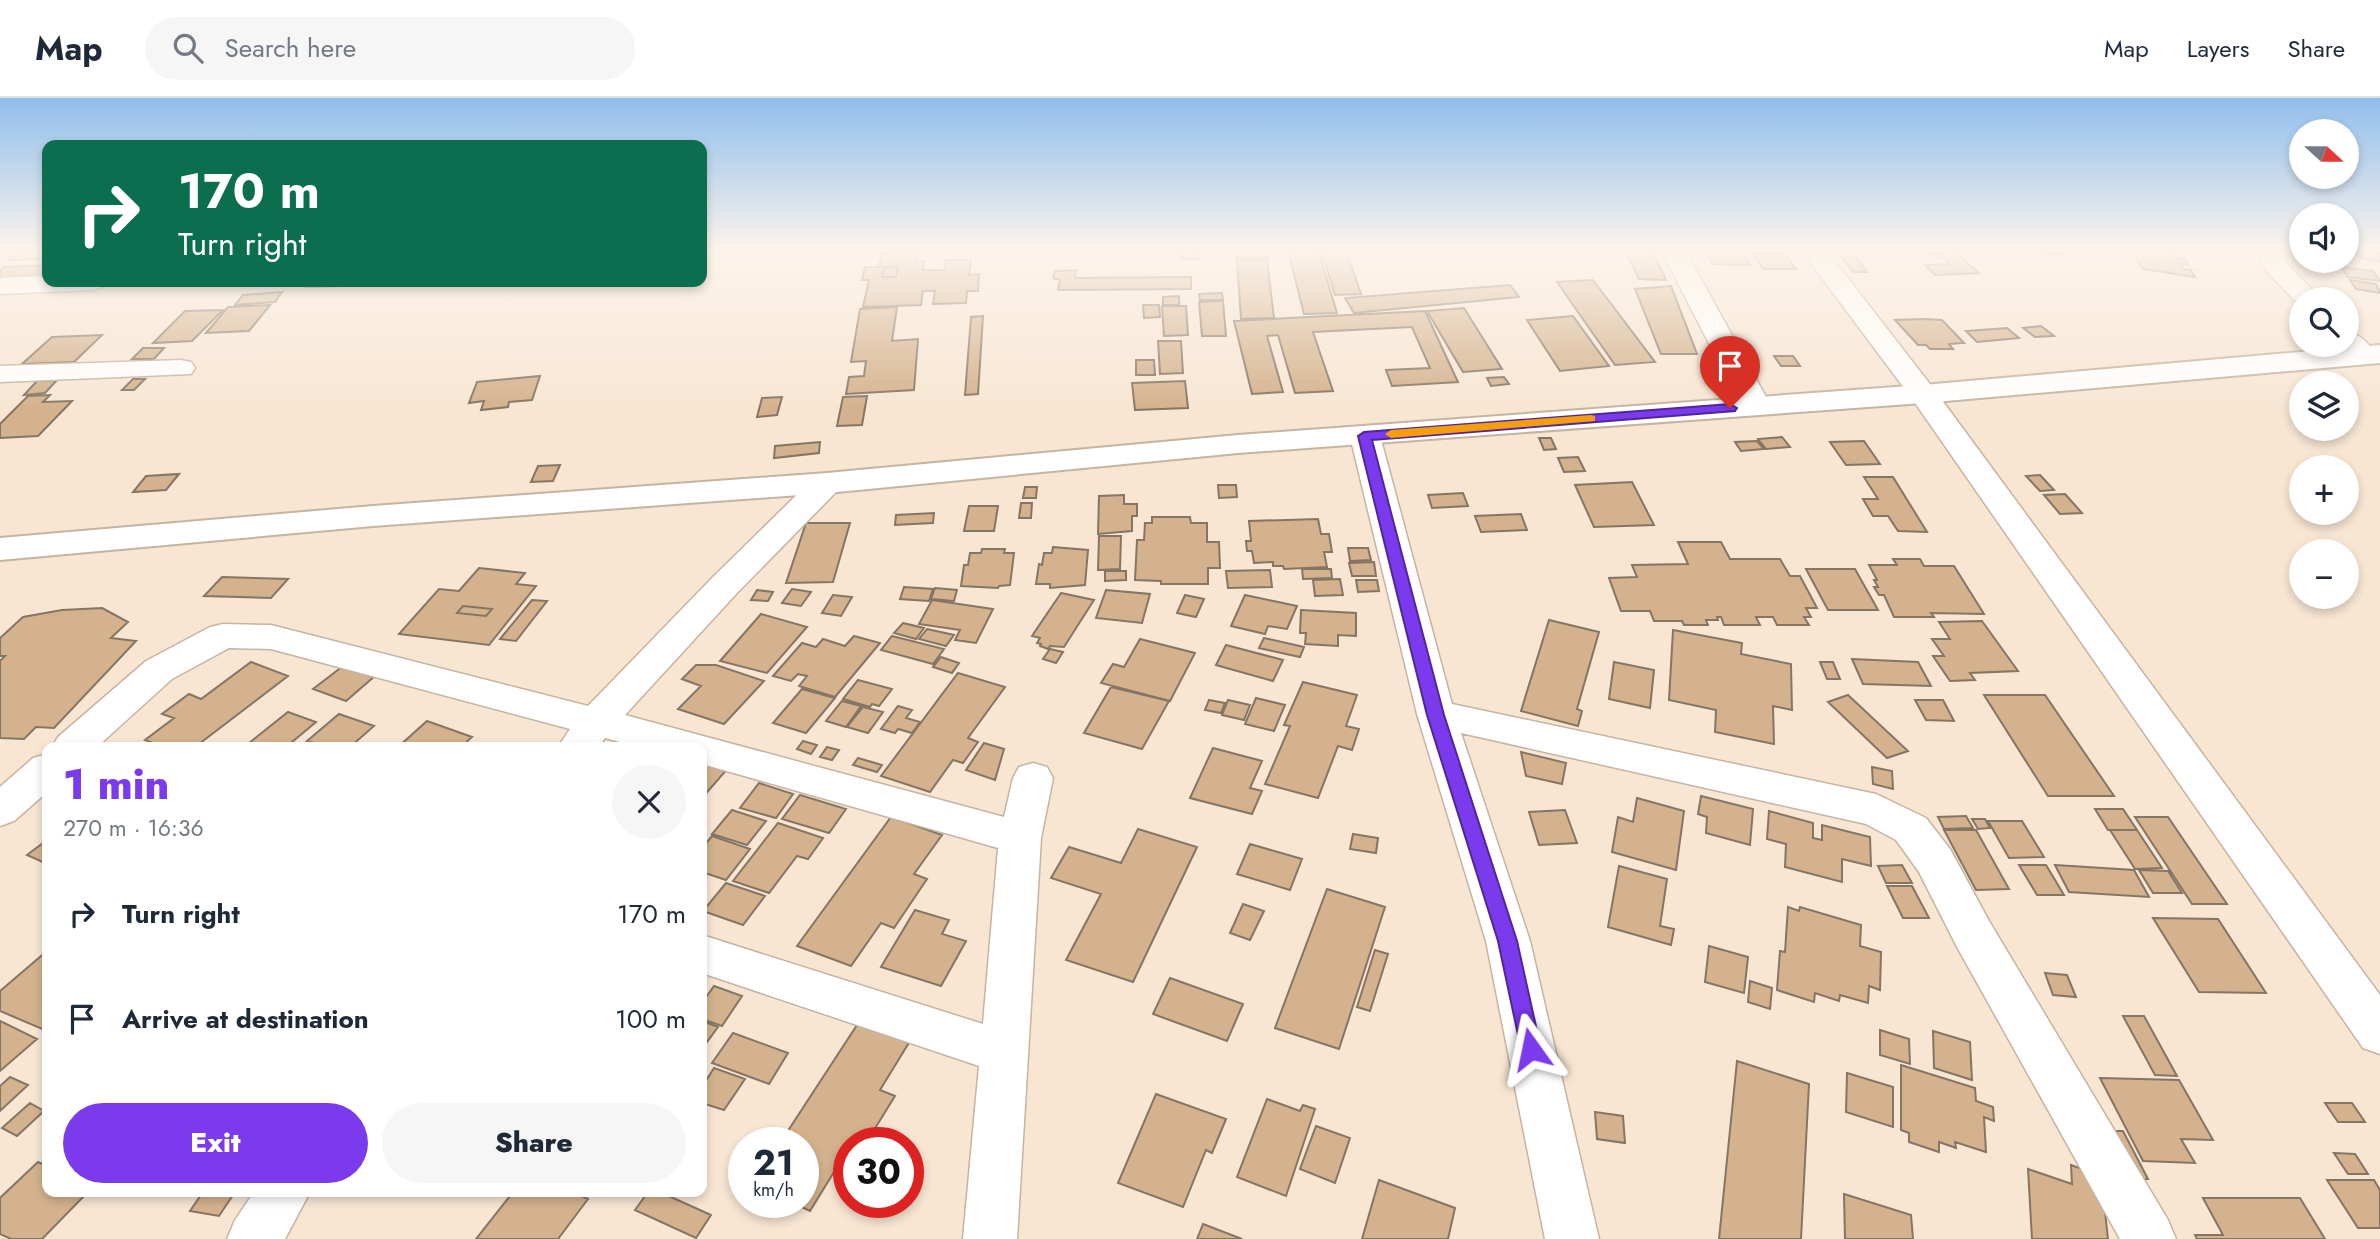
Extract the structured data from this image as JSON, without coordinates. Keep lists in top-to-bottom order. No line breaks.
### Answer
{"north":"right","page":{"header":"Map","search":"Search here","nav":["Map","Layers","Share"],"map_buttons":["+","−"],"turn":["170 m","Turn right"],"heading":["1 min","270 m · 16:36"],"list":[{"name":"Turn right","value":"170 m"},{"name":"Arrive at destination","value":"100 m"}],"buttons":["Exit","Share"],"speed":"21 km/h","limit":"30"}}
